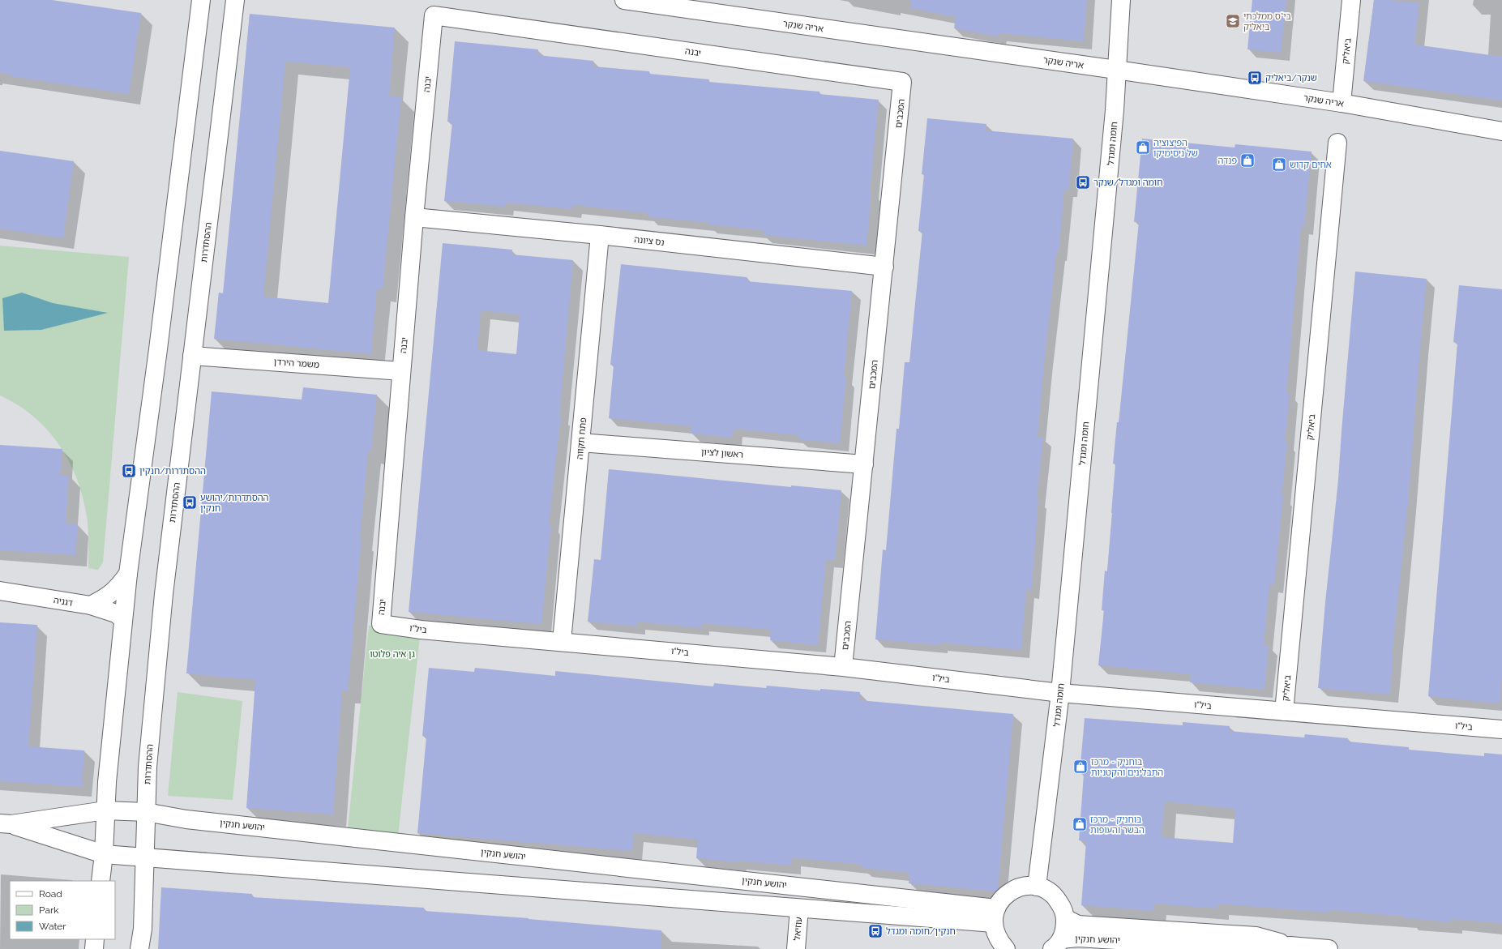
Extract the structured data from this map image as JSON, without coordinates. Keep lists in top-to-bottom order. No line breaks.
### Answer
{"streets":{"street":["אריה שנקר","ביאליק","יבנה","המכבים","חומה ומגדל","נס ציונה","ההסתדרות","משמר הירדן","פתח תקווה","ראשון לציון","דגניה","ביל\"ו","יהושע חנקין","עוזיאל"]},"crossings":[["אריה שנקר","ביאליק"],["אריה שנקר","חומה ומגדל"],["ביאליק","ביל\"ו"],["יבנה","המכבים"],["יבנה","נס ציונה"],["יבנה","משמר הירדן"],["יבנה","ביל\"ו"],["המכבים","נס ציונה"],["המכבים","ראשון לציון"],["המכבים","ביל\"ו"],["חומה ומגדל","ביל\"ו"],["נס ציונה","פתח תקווה"],["ההסתדרות","משמר הירדן"],["ההסתדרות","יהושע חנקין"],["פתח תקווה","ראשון לציון"],["פתח תקווה","ביל\"ו"],["יהושע חנקין","עוזיאל"]],"parks":["גן איה פלוטו"],"places":{"school or university":["בי\"ס ממלכתי ביאליק"],"bus stop":["שנקר/ביאליק","חומה ומגדל/שנקר","ההסתדרות/חנקין","ההסתדרות/יהושע חנקין","חנקין/חומה ומגדל"],"shop":["הפיצוציה של ניסימיקו","פנדה","אחים קדוש","בוחניק - מרכז התבלינים והקטניות","בוחניק - מרכז הבשר והעופות"]},"legend":["Road","Park","Water"]}
